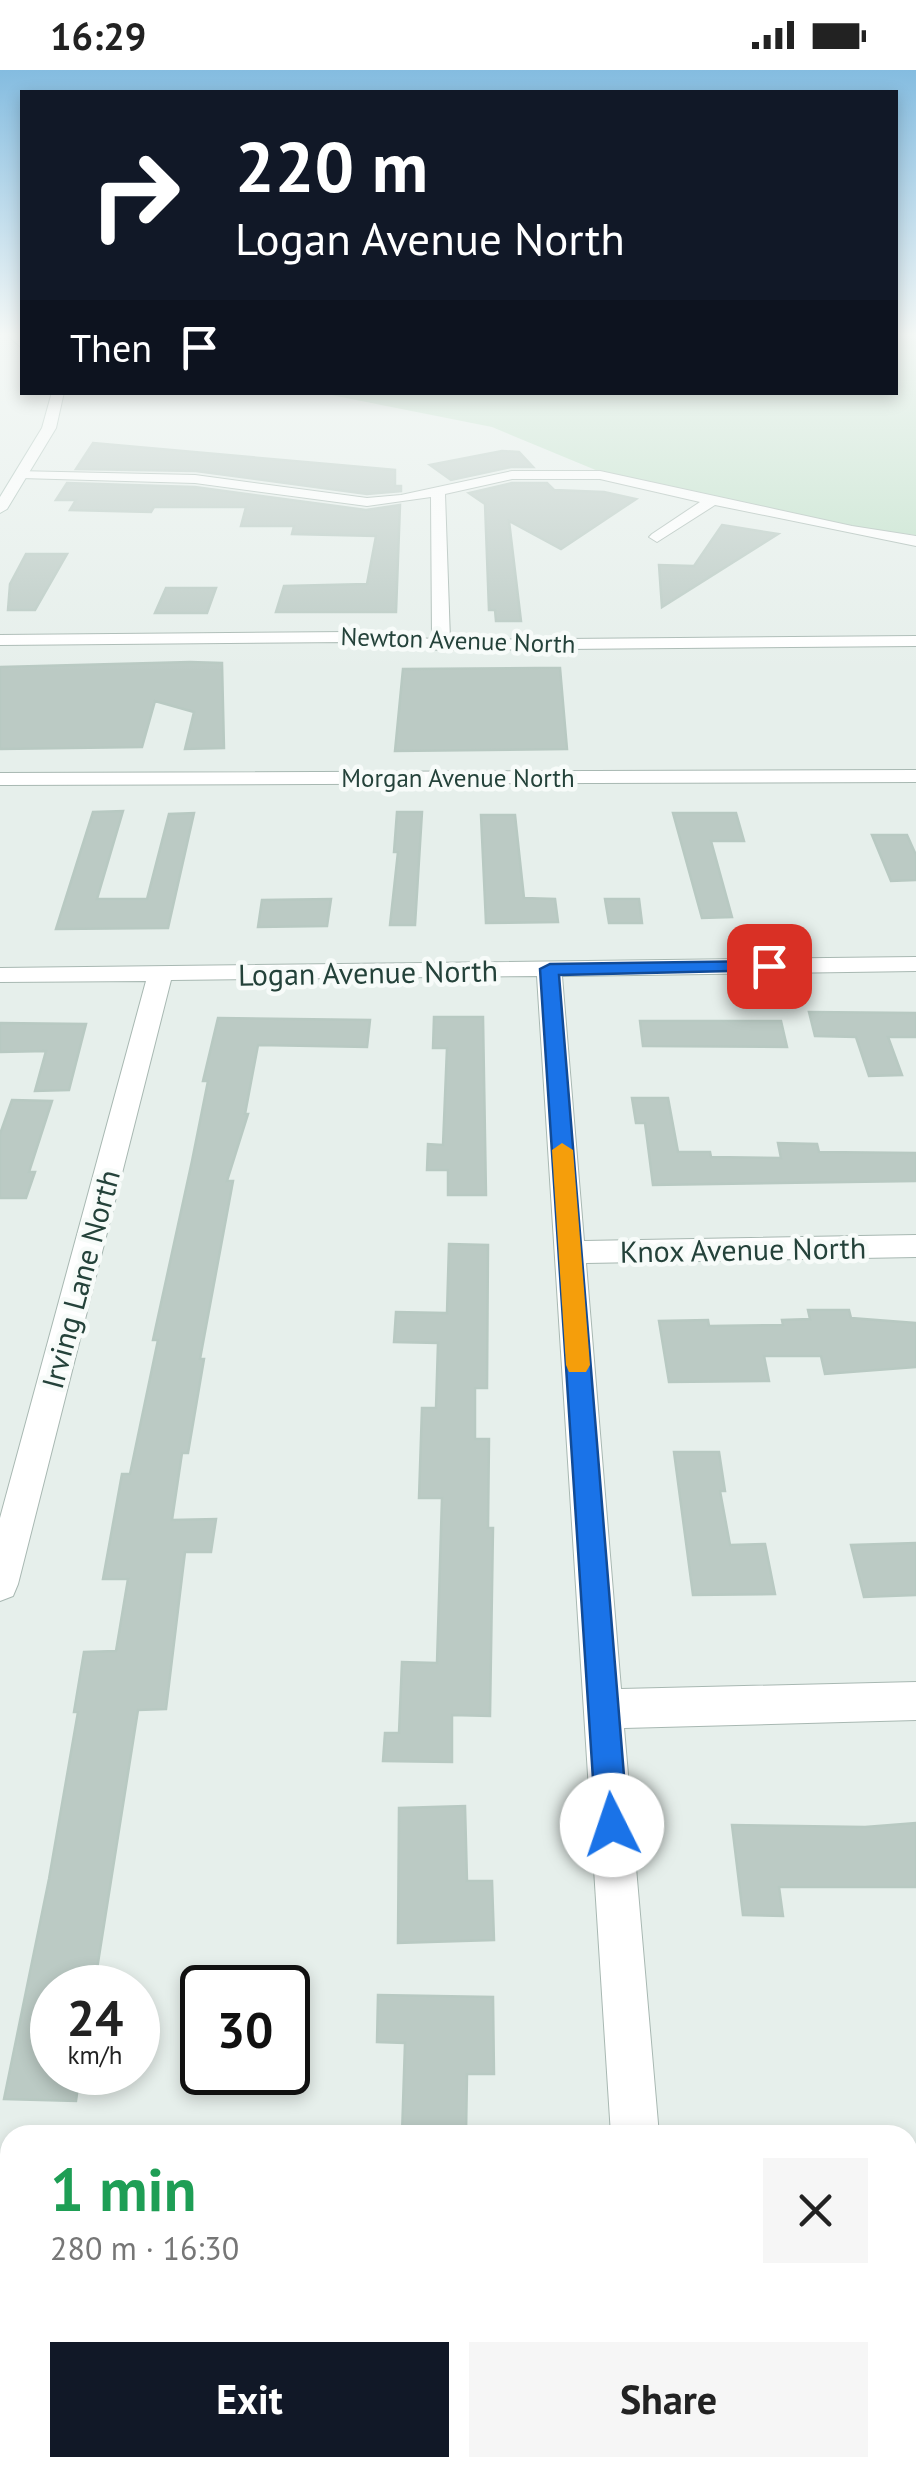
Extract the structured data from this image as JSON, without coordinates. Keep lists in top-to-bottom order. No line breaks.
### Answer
{"streets":{"street":["Newton Avenue North","Morgan Avenue North","Logan Avenue North","Knox Avenue North","Irving Lane North"]},"crossings":[["Logan Avenue North","Irving Lane North"]],"page":{"status":"16:29","turn":["220 m","Logan Avenue North"],"then":"Then","speed":"24 km/h","limit":"30","heading":["1 min","280 m · 16:30"],"buttons":["Exit","Share"]}}
